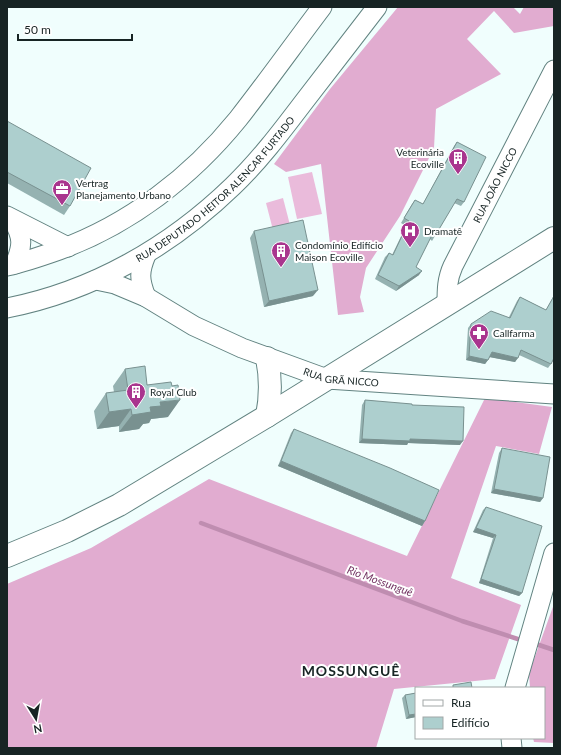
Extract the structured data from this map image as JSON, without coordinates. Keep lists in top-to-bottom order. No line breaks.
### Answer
{"streets":{"street":["RUA JOÃO NICCO","RUA DEPUTADO HEITOR ALENCAR FURTADO","RUA GRÃ NICCO"]},"crossings":[["RUA DEPUTADO HEITOR ALENCAR FURTADO","RUA GRÃ NICCO"]],"districts":["MOSSUNGUÊ"],"water":["Rio Mossunguê"],"places":{"building":["Veterinária Ecoville","Condomínio Edifício Maison Ecoville","Royal Club"],"office":["Vertrag Planejamento Urbano"],"hospital":["Dramatê"],"pharmacy":["Callfarma"]},"legend":["Rua","Edifício"],"scale_bar":"50 m","north":"bottom"}
